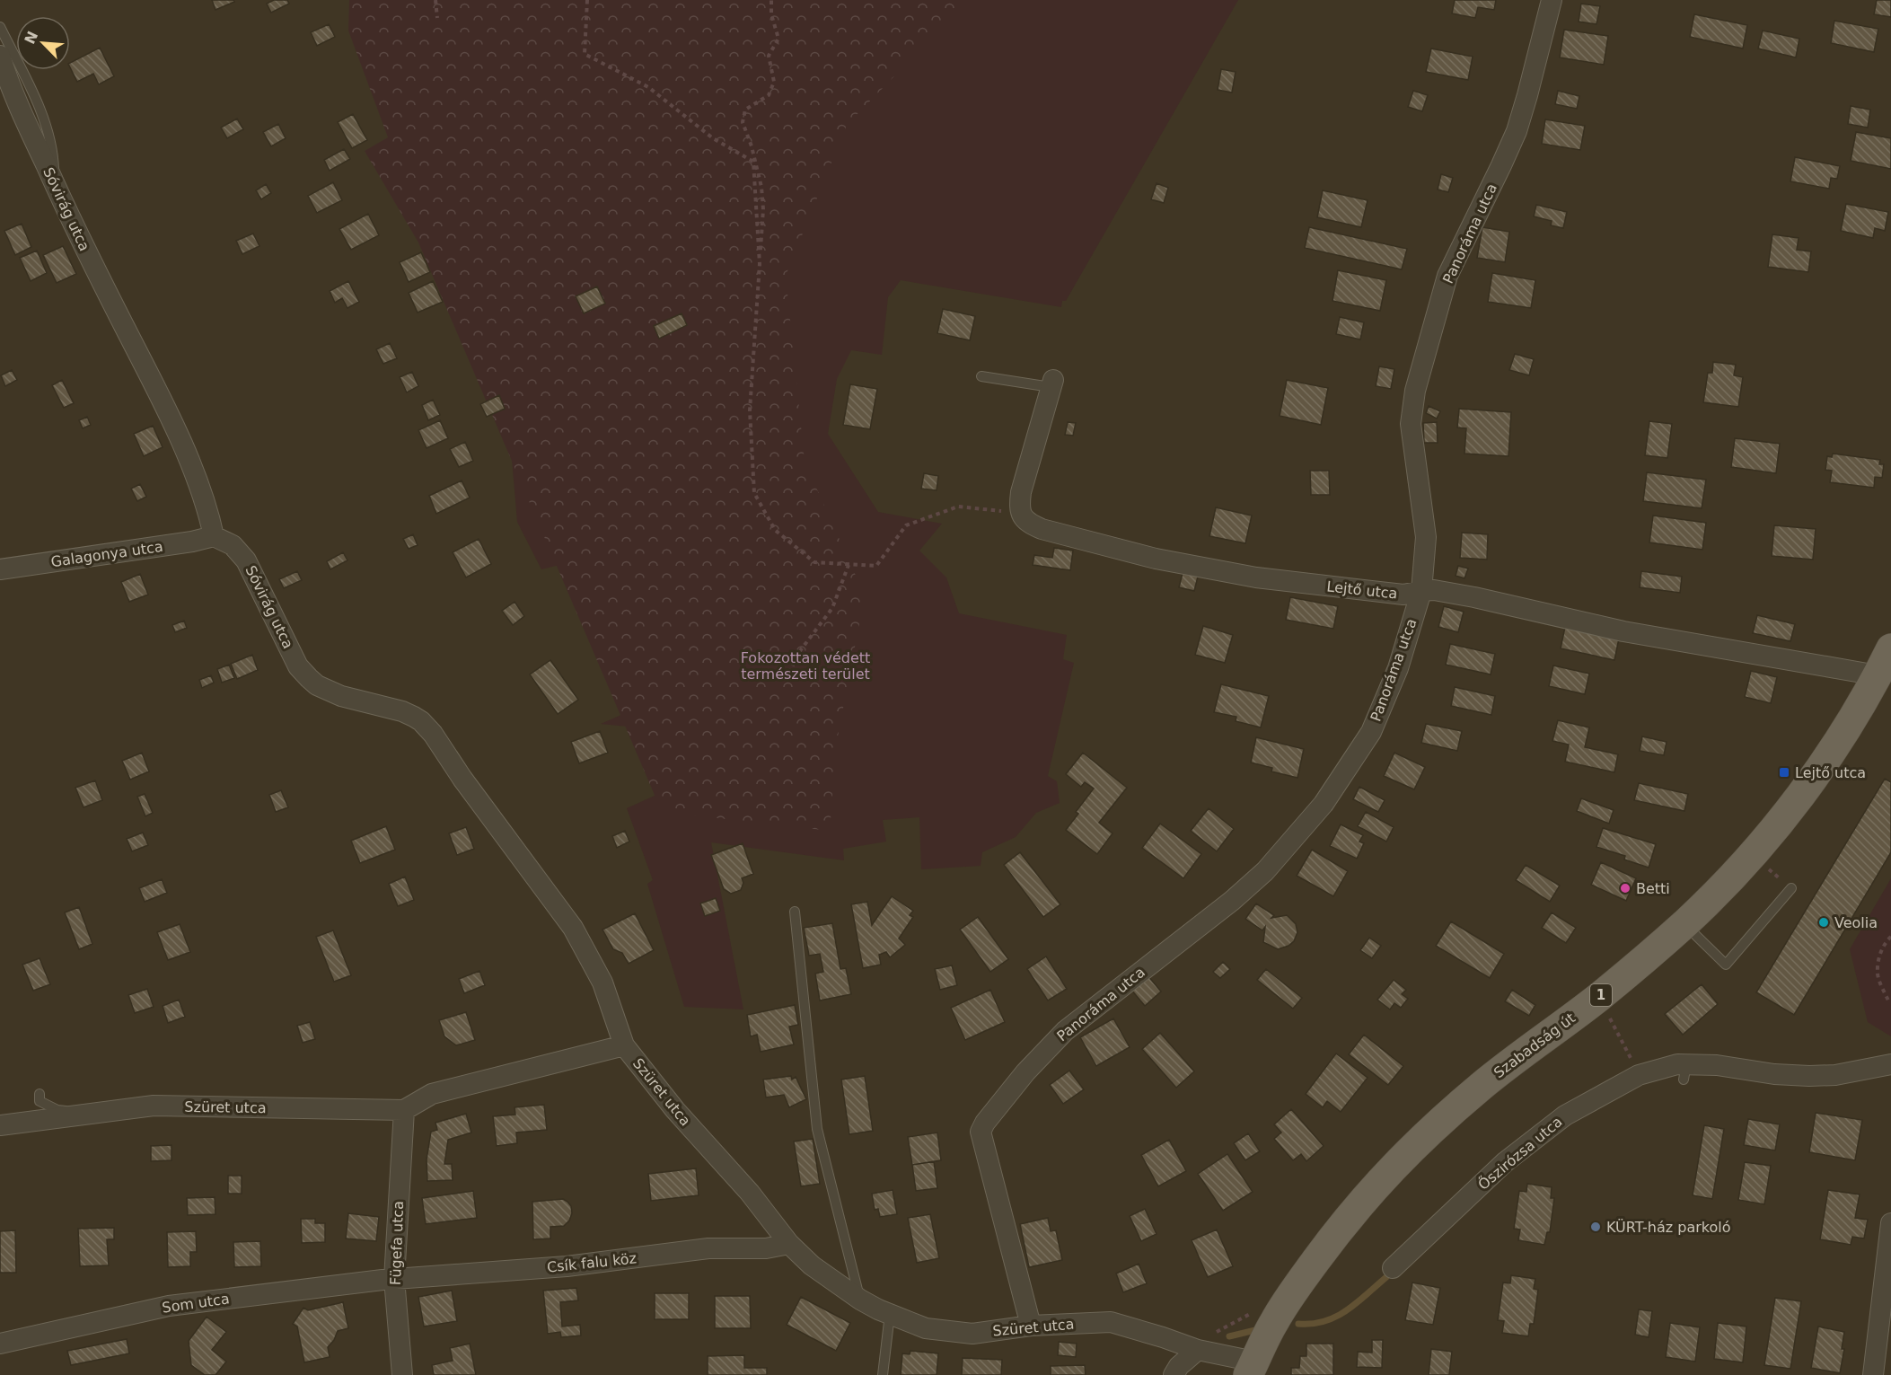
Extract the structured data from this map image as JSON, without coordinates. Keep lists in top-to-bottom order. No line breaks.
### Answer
{"streets":{"main road":["1","Szabadság út"],"street":["Sóvirág utca","Panoráma utca","Galagonya utca","Lejtő utca","Szüret utca","Őszirózsa utca","Fügefa utca","Csík falu köz","Som utca"]},"crossings":[["Sóvirág utca","Galagonya utca"],["Sóvirág utca","Szüret utca"],["Panoráma utca","Lejtő utca"],["Panoráma utca","Szüret utca"],["Lejtő utca","Szabadság út"],["Szabadság út","Szüret utca"],["Szüret utca","Fügefa utca"],["Szüret utca","Csík falu köz"],["Fügefa utca","Csík falu köz"],["Fügefa utca","Som utca"],["Csík falu köz","Som utca"]],"parks":["Fokozottan védett természeti terület"],"places":{"transit":["Lejtő utca"],"other":["Betti","Veolia","KÜRT-ház parkoló"]},"north":"top left"}
